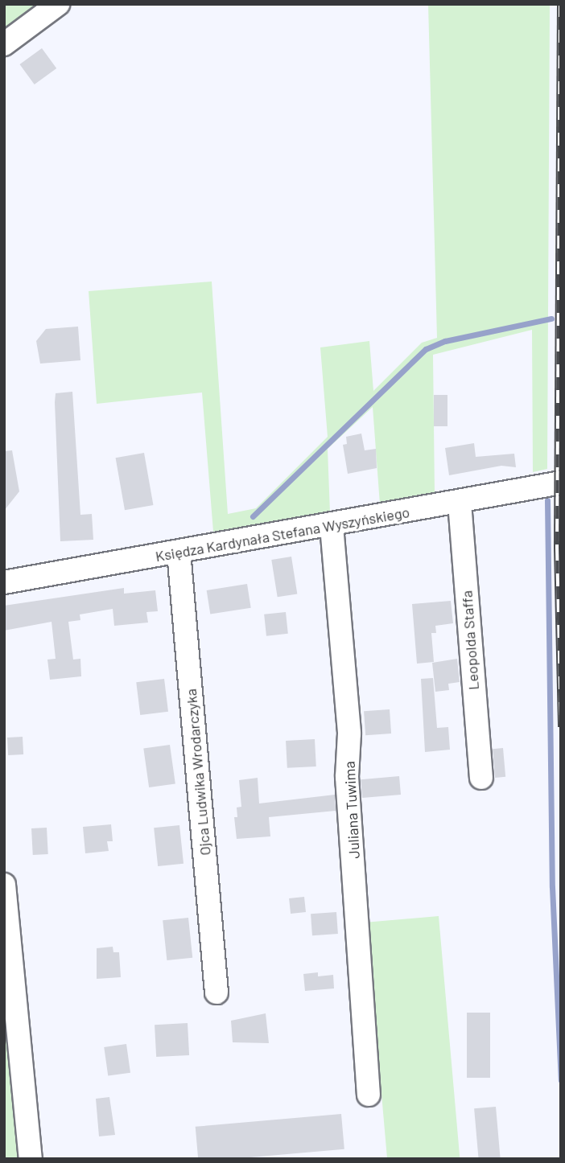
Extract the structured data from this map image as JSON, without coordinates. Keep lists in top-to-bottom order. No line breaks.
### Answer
{"streets":{"street":["Księdza Kardynała Stefana Wyszyńskiego","Leopolda Staffa","Ojca Ludwika Wrodarczyka","Juliana Tuwima"]},"crossings":[["Księdza Kardynała Stefana Wyszyńskiego","Leopolda Staffa"],["Księdza Kardynała Stefana Wyszyńskiego","Ojca Ludwika Wrodarczyka"],["Księdza Kardynała Stefana Wyszyńskiego","Juliana Tuwima"]]}
